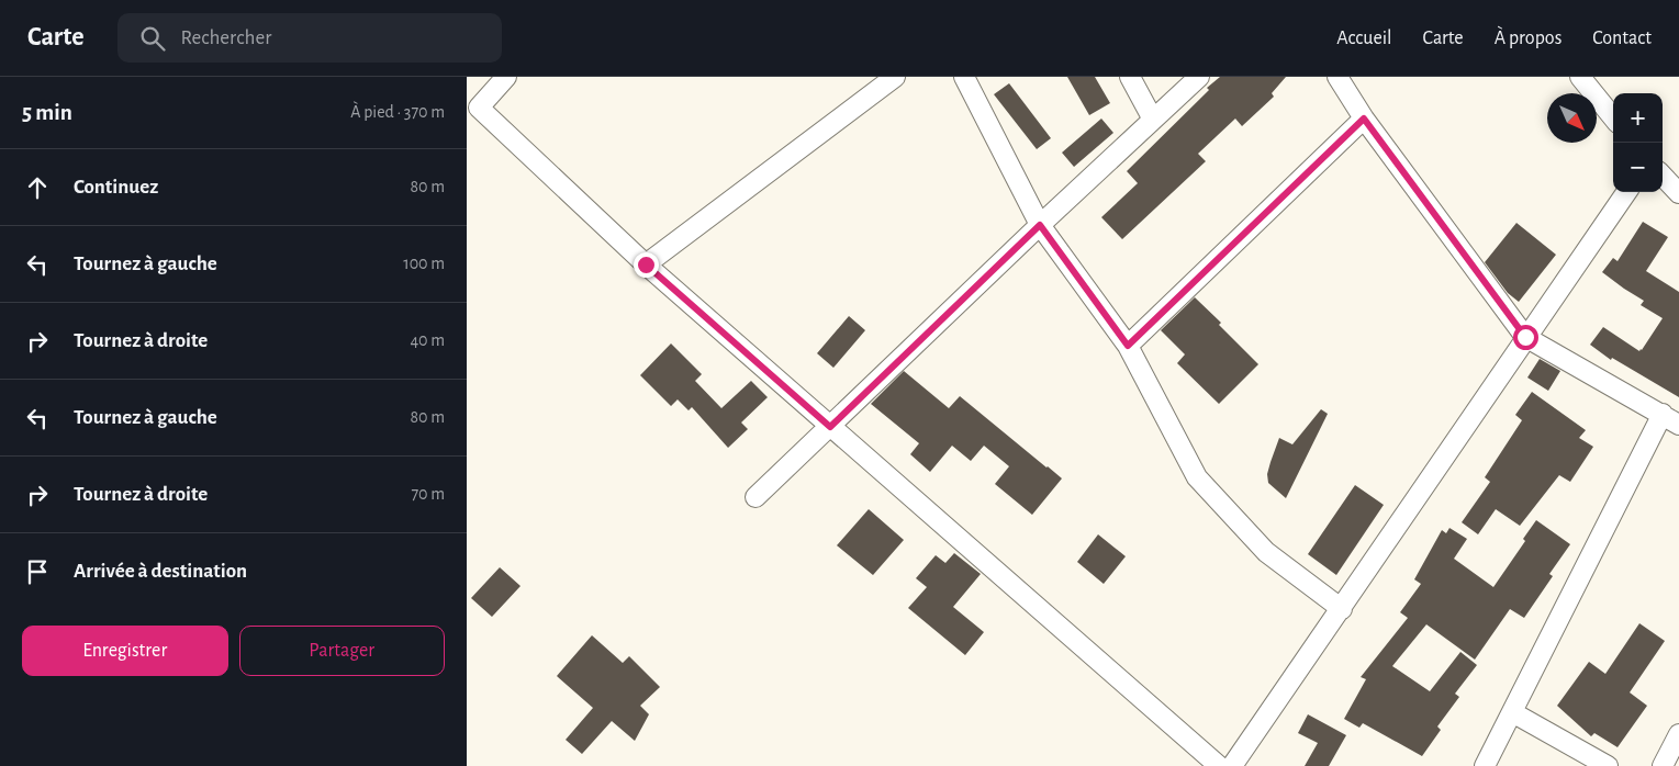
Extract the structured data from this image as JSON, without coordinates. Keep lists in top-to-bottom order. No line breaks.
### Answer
{"north":"bottom right","page":{"header":"Carte","search":"Rechercher","nav":["Accueil","Carte","À propos","Contact"],"heading":["5 min","À pied · 370 m"],"map_buttons":["+","−"],"list":[["Continuez","80 m"],["Tournez à gauche","100 m"],["Tournez à droite","40 m"],["Tournez à gauche","80 m"],["Tournez à droite","70 m"],"Arrivée à destination"],"buttons":["Enregistrer","Partager"]}}
